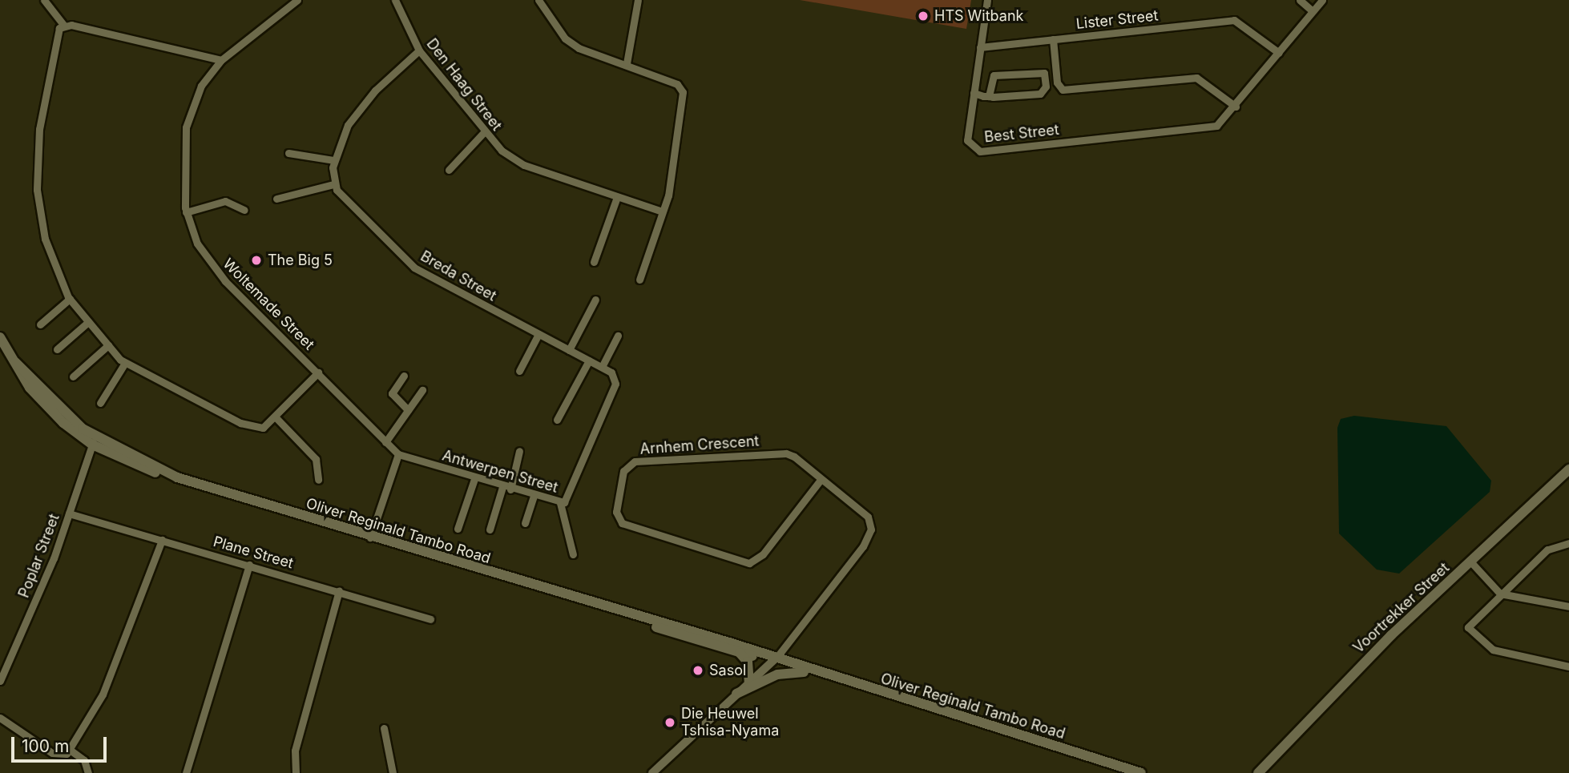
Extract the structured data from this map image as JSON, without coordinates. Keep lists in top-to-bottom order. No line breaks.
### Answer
{"streets":{"main road":["Oliver Reginald Tambo Road","Voortrekker Street"],"street":["Lister Street","Den Haag Street","Best Street","Breda Street","Woltemade Street","Arnhem Crescent","Antwerpen Street","Plane Street","Poplar Street"]},"crossings":[["Lister Street","Best Street"],["Breda Street","Antwerpen Street"],["Woltemade Street","Antwerpen Street"],["Arnhem Crescent","Oliver Reginald Tambo Road"],["Oliver Reginald Tambo Road","Poplar Street"],["Plane Street","Poplar Street"]],"places":["HTS Witbank","The Big 5","Sasol","Die Heuwel Tshisa-Nyama"],"scale_bar":"100 m"}
